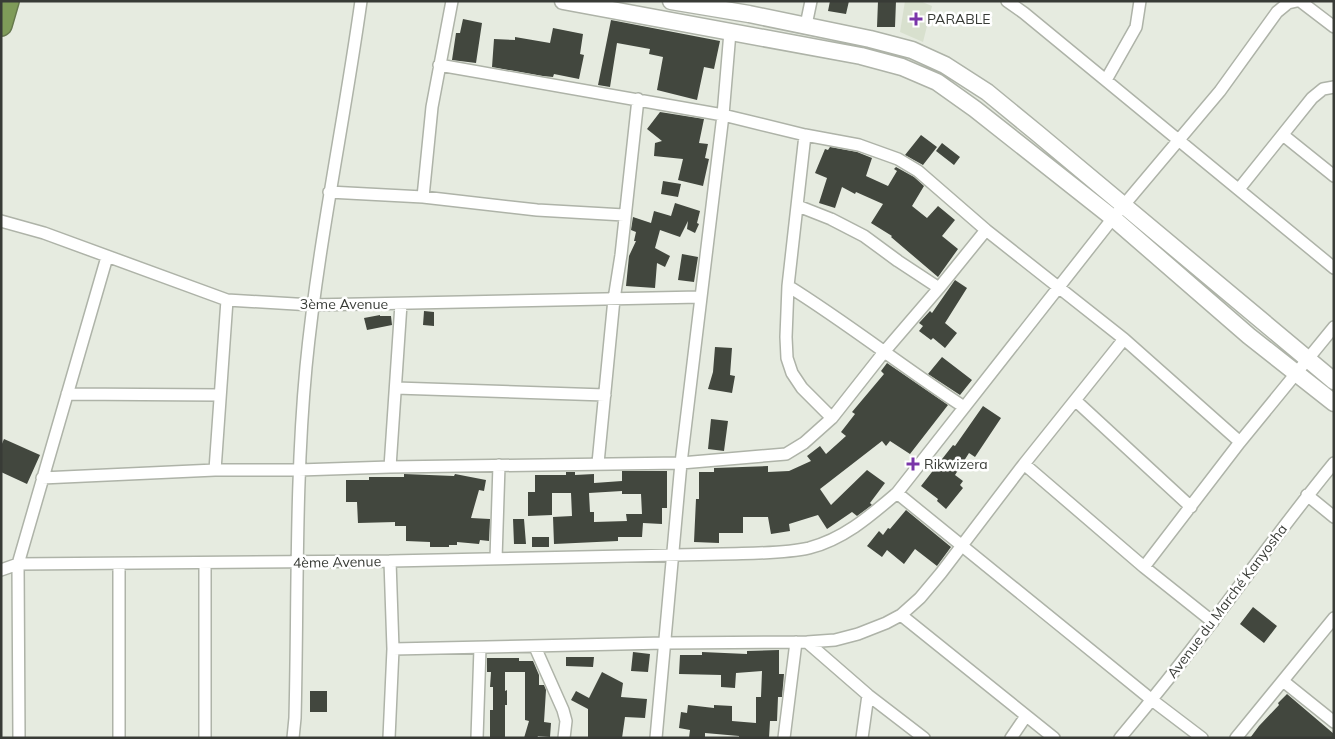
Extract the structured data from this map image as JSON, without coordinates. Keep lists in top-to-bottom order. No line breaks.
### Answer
{"streets":{"street":["3ème Avenue","4ème Avenue","Avenue du Marché Kanyosha"]},"places":{"health":["PARABLE","Rikwizera"]}}
